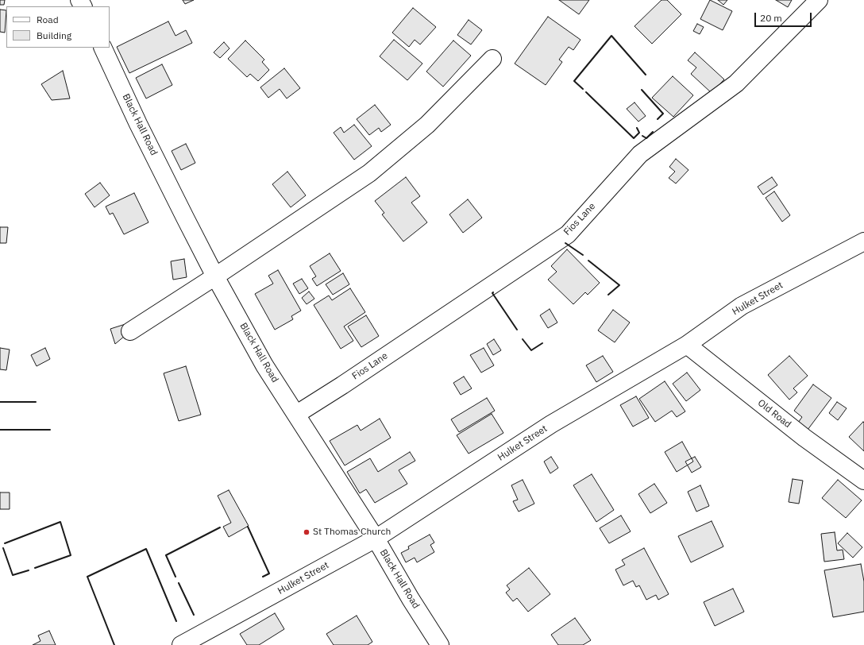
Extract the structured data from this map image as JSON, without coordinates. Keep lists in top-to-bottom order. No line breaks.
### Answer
{"streets":{"street":["Black Hall Road","Fios Lane","Hulket Street","Old Road"]},"crossings":[["Black Hall Road","Fios Lane"],["Black Hall Road","Hulket Street"],["Hulket Street","Old Road"]],"places":["St Thomas Church"],"legend":["Road","Building"],"scale_bar":"20 m"}
